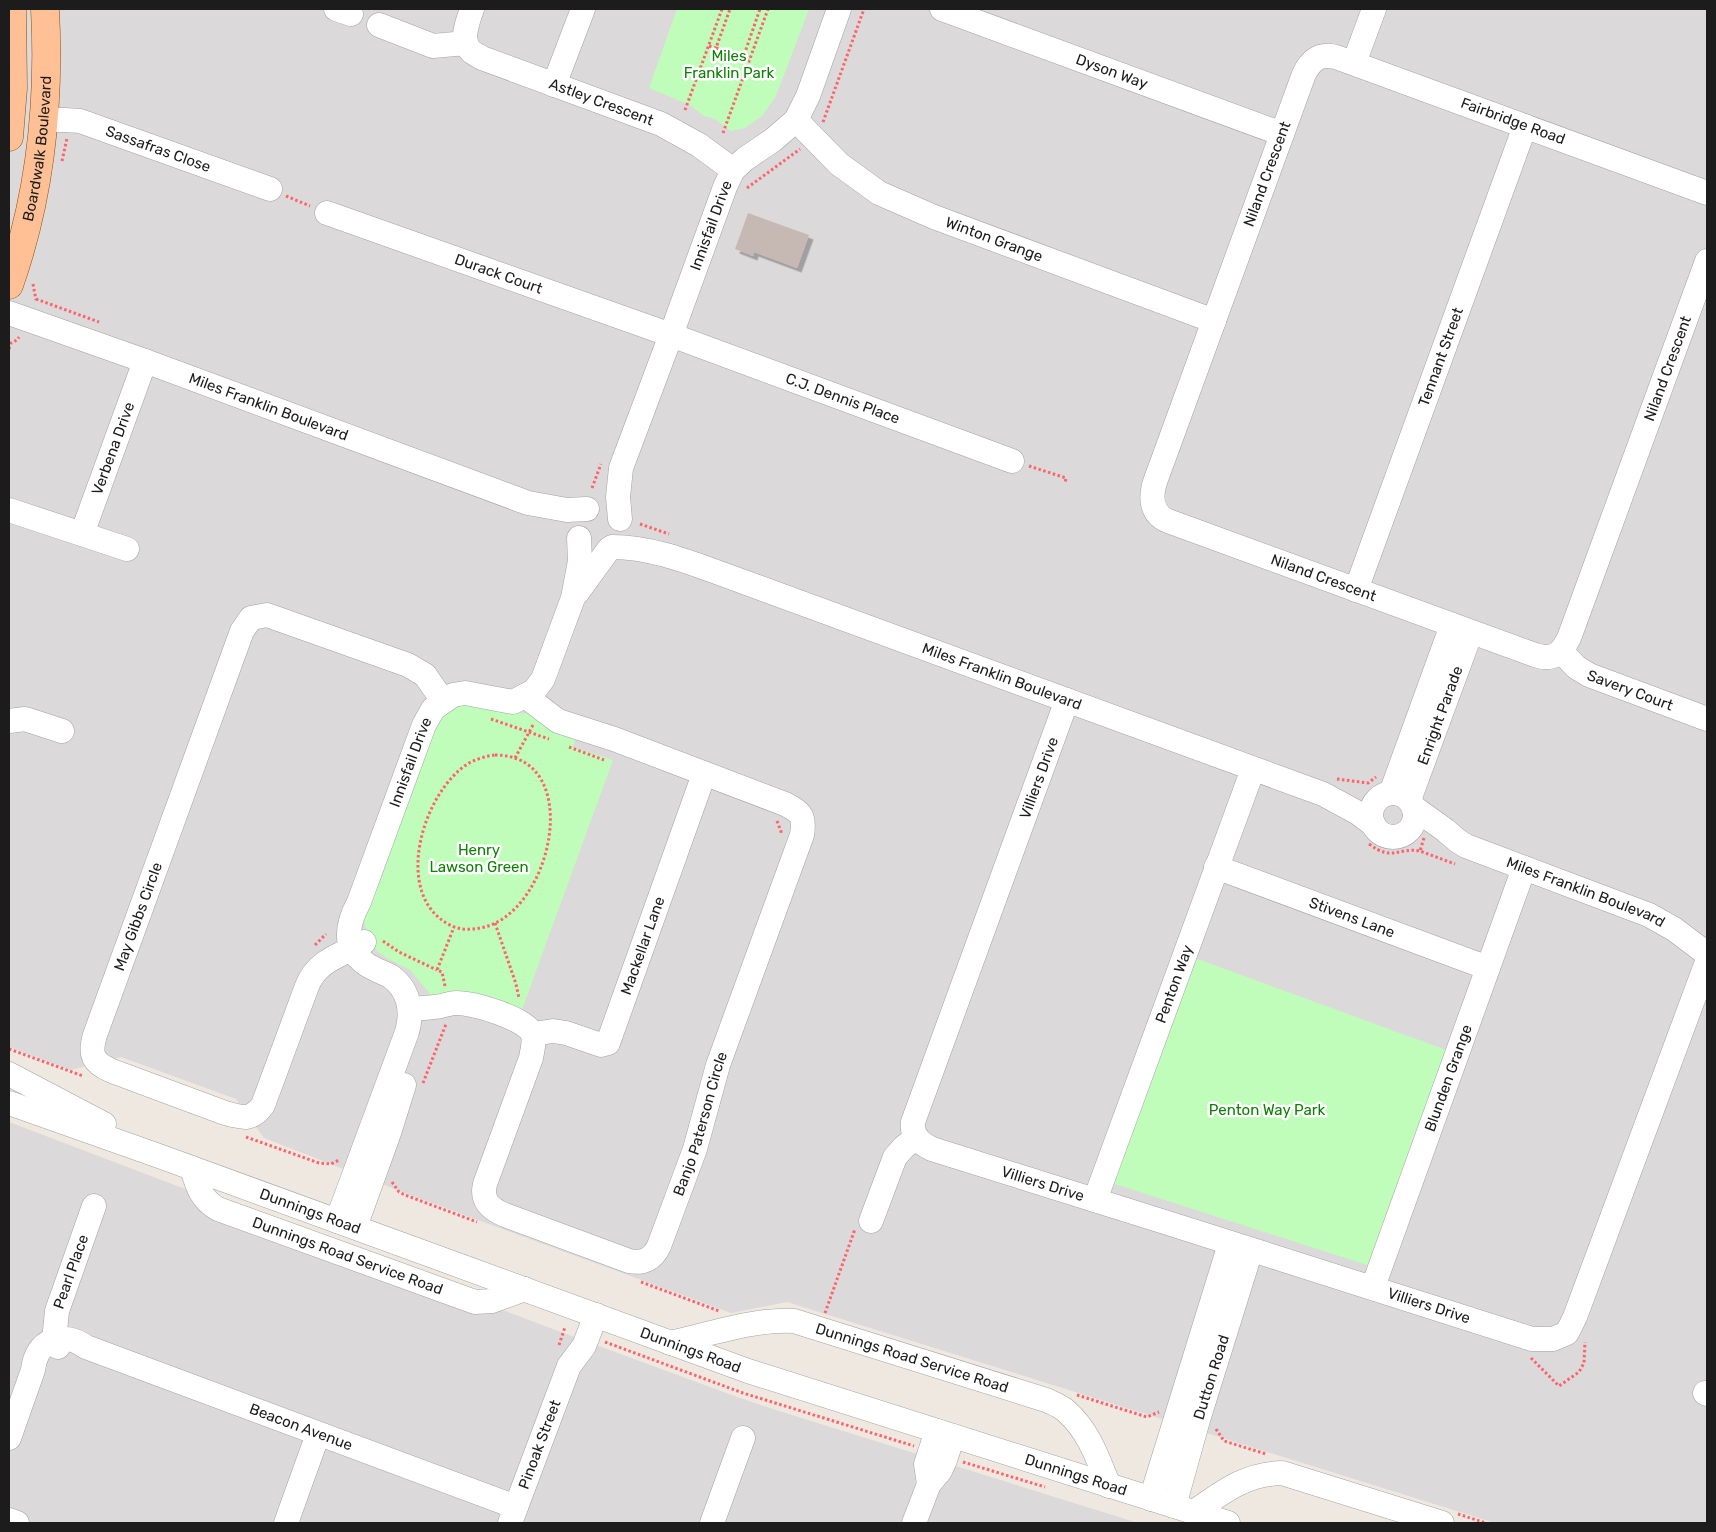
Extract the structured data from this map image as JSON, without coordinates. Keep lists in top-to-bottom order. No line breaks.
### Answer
{"streets":{"main road":["Boardwalk Boulevard"],"street":["Dyson Way","Astley Crescent","Fairbridge Road","Sassafras Close","Niland Crescent","Innisfail Drive","Winton Grange","Durack Court","Tennant Street","C.J. Dennis Place","Miles Franklin Boulevard","Verbena Drive","Savery Court","Enright Parade","Villiers Drive","May Gibbs Circle","Stivens Lane","Mackellar Lane","Penton Way","Blunden Grange","Banjo Paterson Circle","Dunnings Road","Dunnings Road Service Road","Pearl Place","Dutton Road","Beacon Avenue","Pinoak Street"]},"crossings":[["Dyson Way","Niland Crescent"],["Astley Crescent","Innisfail Drive"],["Fairbridge Road","Niland Crescent"],["Fairbridge Road","Tennant Street"],["Boardwalk Boulevard","Sassafras Close"],["Niland Crescent","Winton Grange"],["Niland Crescent","Tennant Street"],["Niland Crescent","Savery Court"],["Niland Crescent","Enright Parade"],["Innisfail Drive","Winton Grange"],["Innisfail Drive","Durack Court"],["Innisfail Drive","C.J. Dennis Place"],["Innisfail Drive","Miles Franklin Boulevard"],["Innisfail Drive","May Gibbs Circle"],["Innisfail Drive","Banjo Paterson Circle"],["Durack Court","C.J. Dennis Place"],["Miles Franklin Boulevard","Verbena Drive"],["Miles Franklin Boulevard","Enright Parade"],["Miles Franklin Boulevard","Villiers Drive"],["Miles Franklin Boulevard","Penton Way"],["Miles Franklin Boulevard","Blunden Grange"],["Villiers Drive","Penton Way"],["Villiers Drive","Blunden Grange"],["Villiers Drive","Dutton Road"],["Stivens Lane","Penton Way"],["Stivens Lane","Blunden Grange"],["Mackellar Lane","Banjo Paterson Circle"],["Dunnings Road","Dunnings Road Service Road"],["Dunnings Road","Dutton Road"],["Dunnings Road","Pinoak Street"],["Pearl Place","Beacon Avenue"],["Beacon Avenue","Pinoak Street"]],"parks":["Miles Franklin Park","Henry Lawson Green","Penton Way Park"]}
